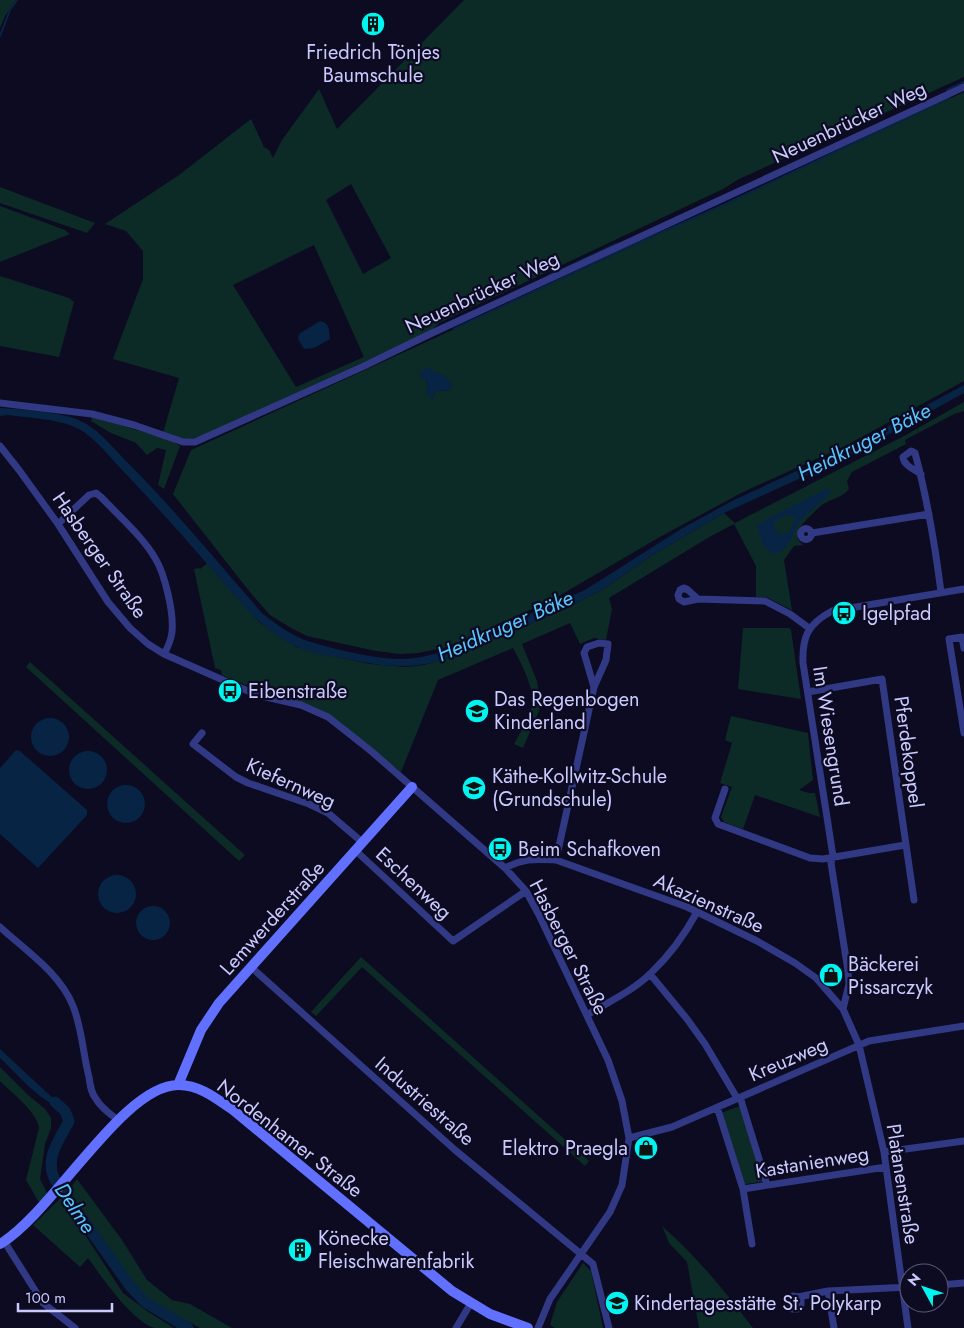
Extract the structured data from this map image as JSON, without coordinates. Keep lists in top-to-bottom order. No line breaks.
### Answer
{"streets":{"street":["Neuenbrücker Weg","Hasberger Straße","Im Wiesengrund","Pferdekoppel","Kiefernweg","Eschenweg","Akazienstraße","Lemwerderstraße","Kreuzweg","Industriestraße","Nordenhamer Straße","Kastanienweg","Platanenstraße"]},"crossings":[["Hasberger Straße","Eschenweg"],["Hasberger Straße","Akazienstraße"],["Hasberger Straße","Lemwerderstraße"],["Hasberger Straße","Kreuzweg"],["Hasberger Straße","Industriestraße"],["Im Wiesengrund","Pferdekoppel"],["Im Wiesengrund","Akazienstraße"],["Kiefernweg","Lemwerderstraße"],["Eschenweg","Lemwerderstraße"],["Akazienstraße","Kreuzweg"],["Akazienstraße","Platanenstraße"],["Lemwerderstraße","Industriestraße"],["Lemwerderstraße","Nordenhamer Straße"],["Kreuzweg","Platanenstraße"],["Kastanienweg","Platanenstraße"]],"water":["Heidkruger Bäke","Delme"],"places":{"building":["Friedrich Tönjes Baumschule","Könecke Fleischwarenfabrik"],"bus stop":["Igelpfad","Eibenstraße","Beim Schafkoven"],"school or university":["Das Regenbogen Kinderland","Käthe-Kollwitz-Schule (Grundschule)","Kindertagesstätte St. Polykarp"],"shop":["Bäckerei Pissarczyk","Elektro Praegla"]},"scale_bar":"100 m","north":"top left"}
